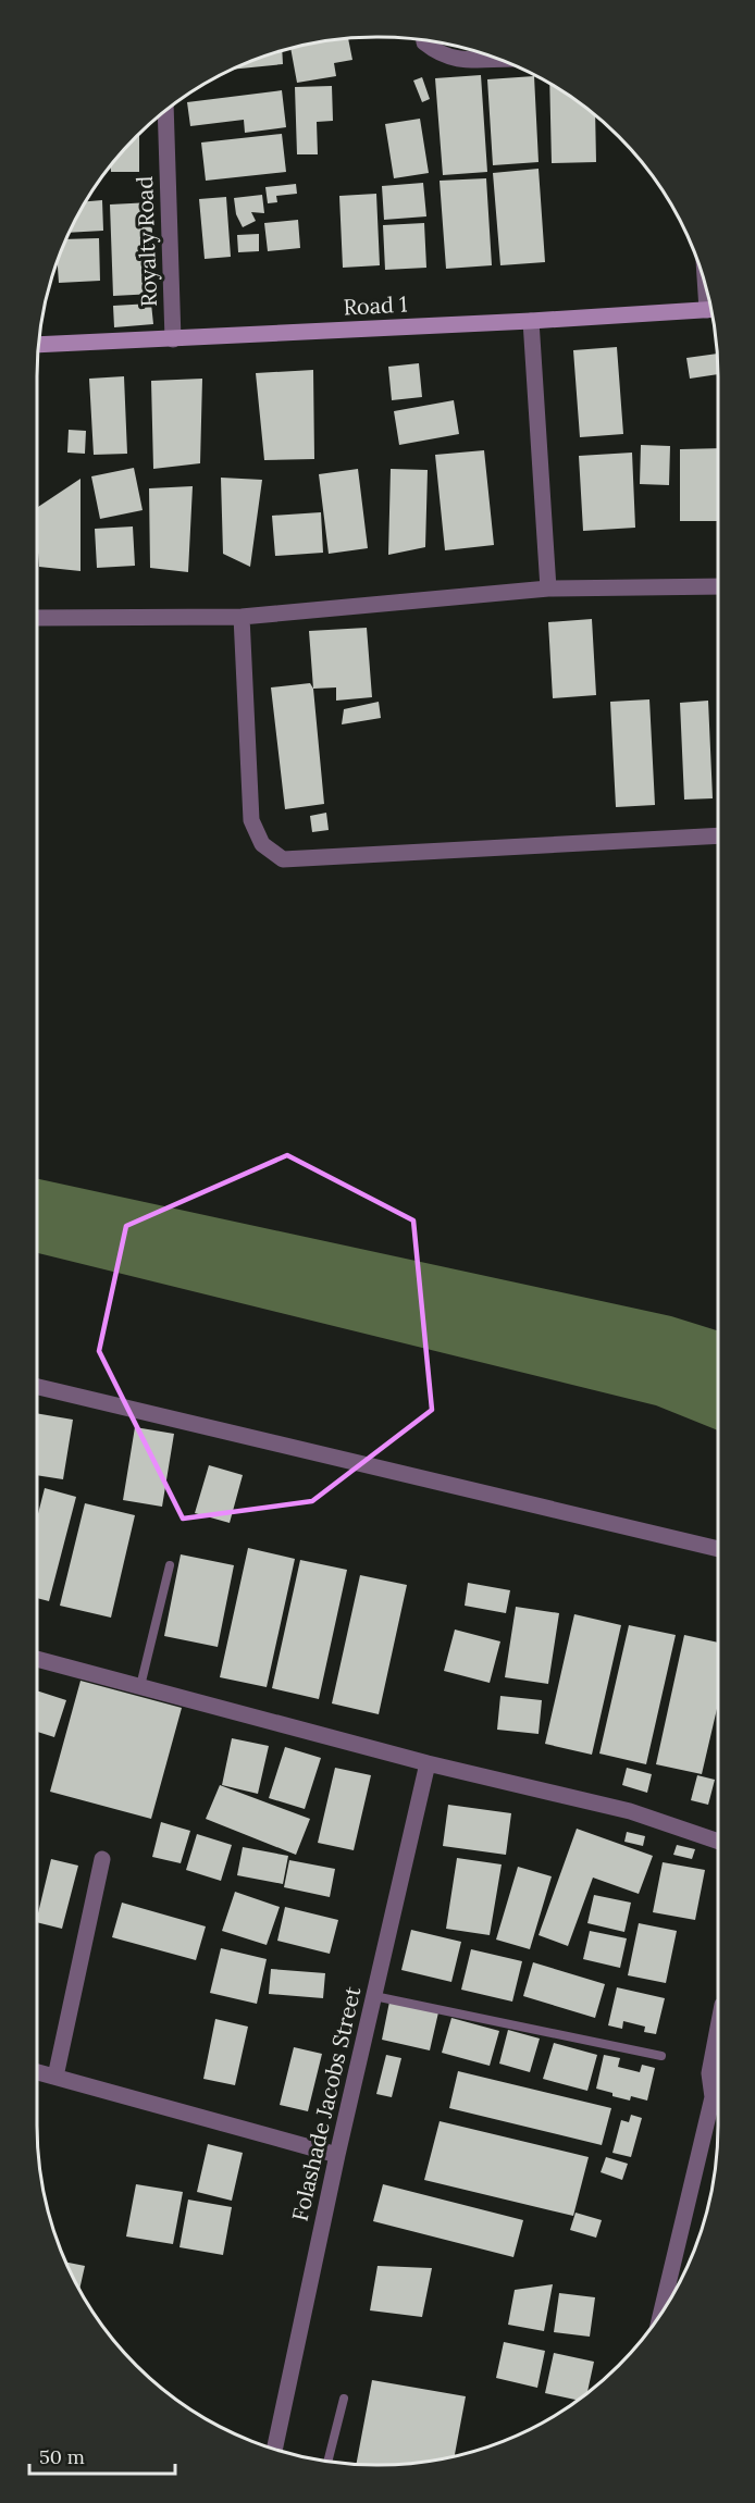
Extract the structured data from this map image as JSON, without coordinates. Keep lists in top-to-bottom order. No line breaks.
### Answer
{"streets":{"street":["Royalty Road","Road 1","Folashade Jacobs Street"]},"crossings":[["Royalty Road","Road 1"]],"scale_bar":"50 m"}
